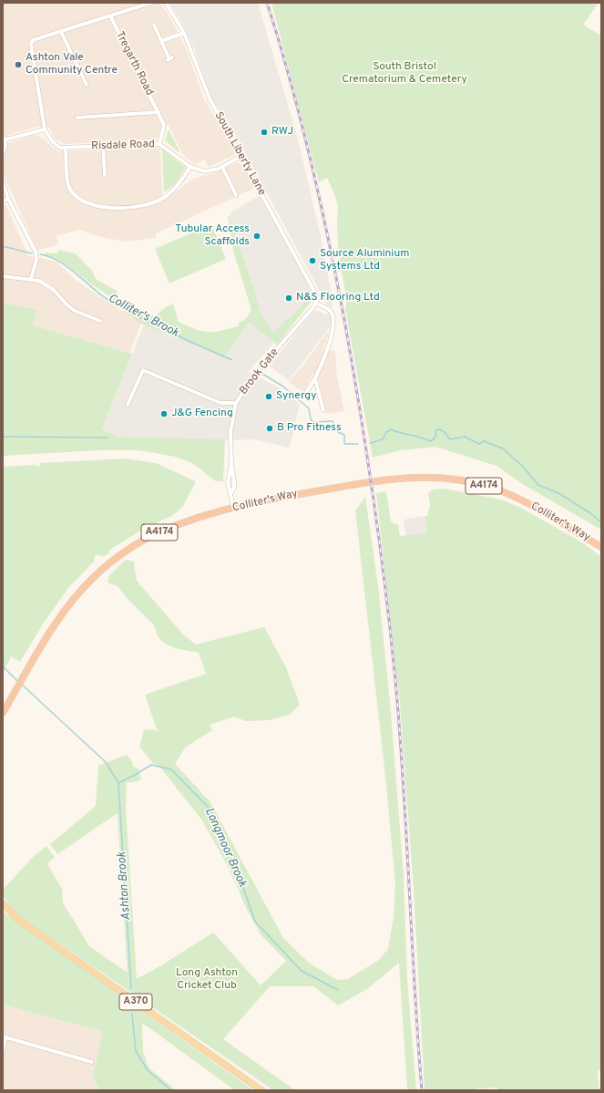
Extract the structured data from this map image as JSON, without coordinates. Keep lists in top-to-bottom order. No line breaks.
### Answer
{"streets":{"highway":["A4174","Colliter's Way"],"main road":["A370"],"street":["Tregarth Road","Risdale Road","South Liberty Lane","Brook Gate"]},"crossings":[["Tregarth Road","Risdale Road"],["Risdale Road","South Liberty Lane"],["South Liberty Lane","Brook Gate"]],"water":["Colliter's Brook","Longmoor Brook","Ashton Brook"],"parks":["South Bristol Crematorium & Cemetery","Long Ashton Cricket Club"],"places":["Ashton Vale Community Centre","RWJ","Tubular Access Scaffolds","Source Aluminium Systems Ltd","N&S Flooring Ltd","Synergy","J&G Fencing","B Pro Fitness"]}
